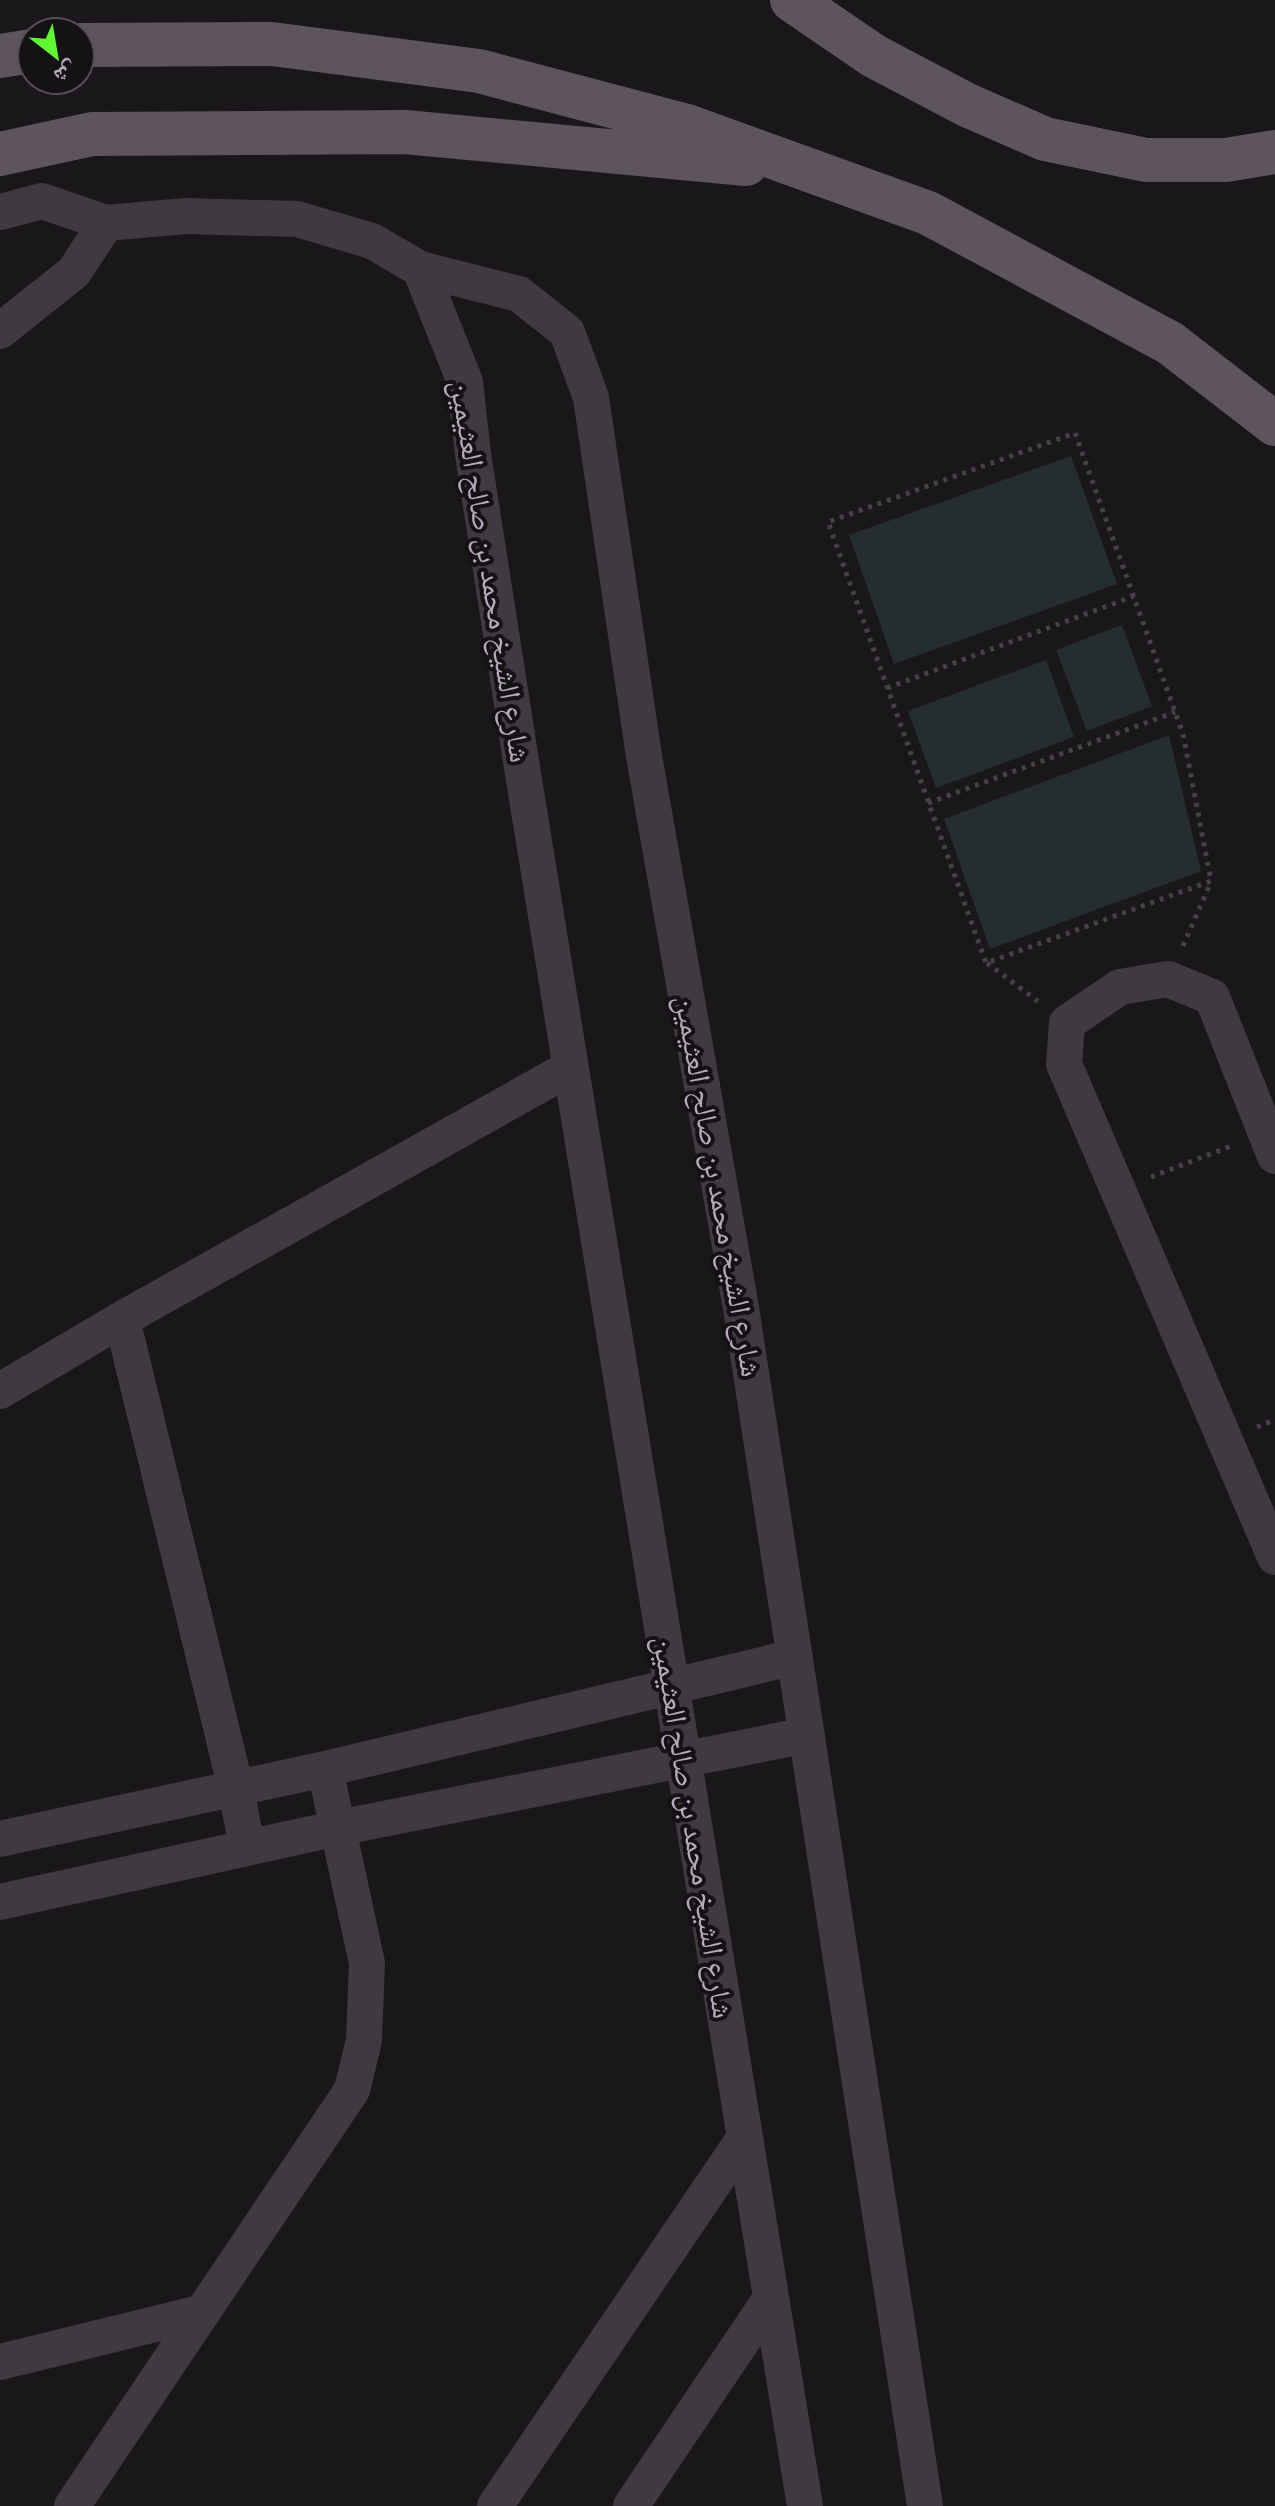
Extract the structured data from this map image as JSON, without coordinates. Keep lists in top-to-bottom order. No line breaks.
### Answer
{"streets":{"street":["شارع الشيخ محمد بن صالح العثيمين"]},"north":"bottom right"}
